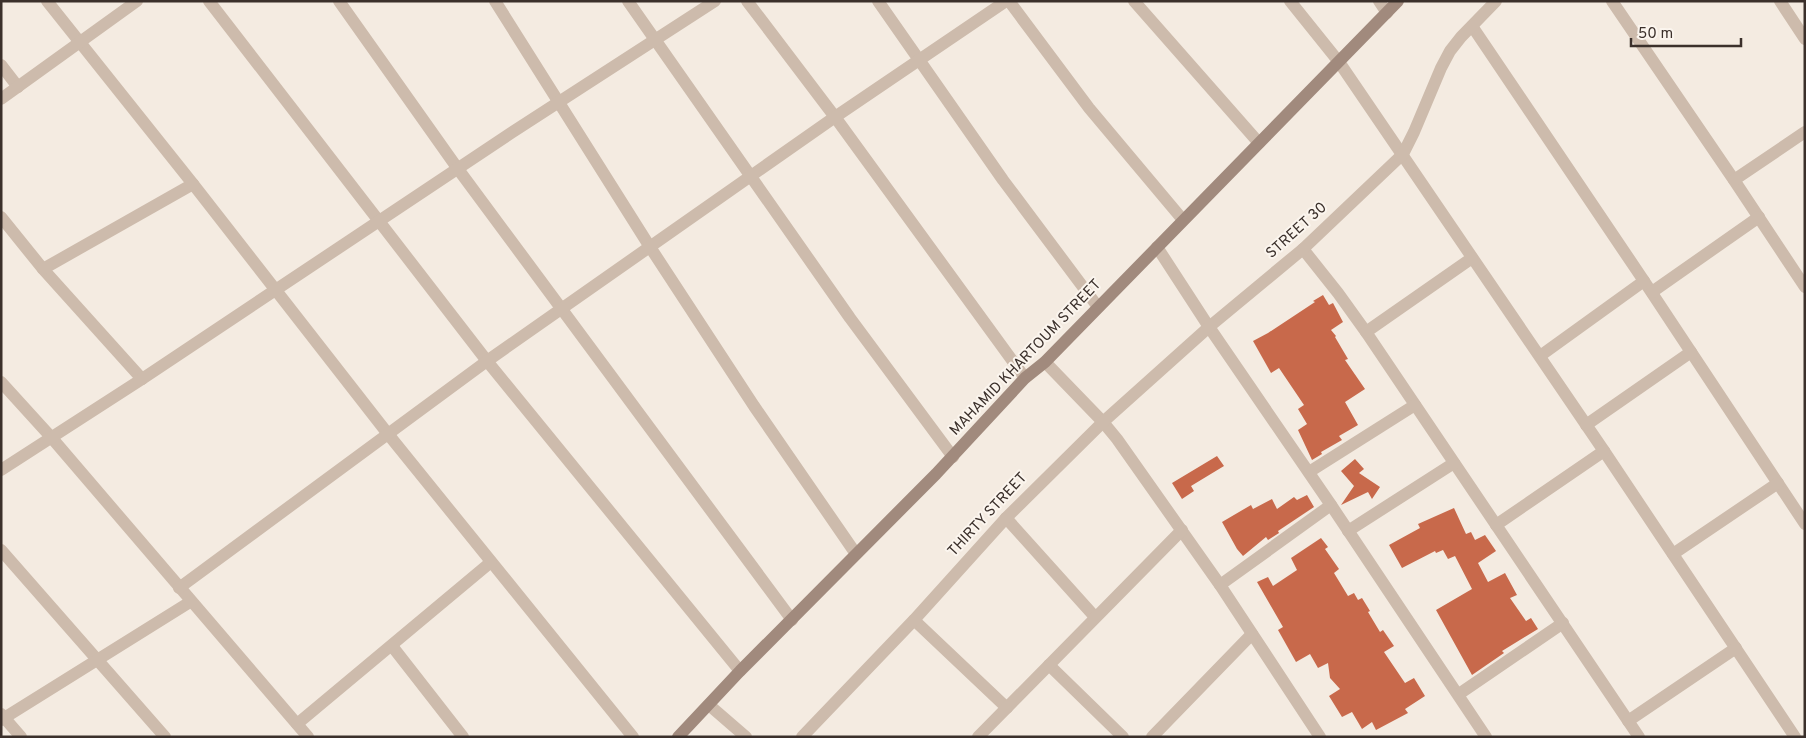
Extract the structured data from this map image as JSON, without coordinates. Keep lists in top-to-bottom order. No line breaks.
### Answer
{"streets":{"street":["STREET 30","MAHAMID KHARTOUM STREET","THIRTY STREET"]},"crossings":[["STREET 30","THIRTY STREET"]],"scale_bar":"50 m"}
